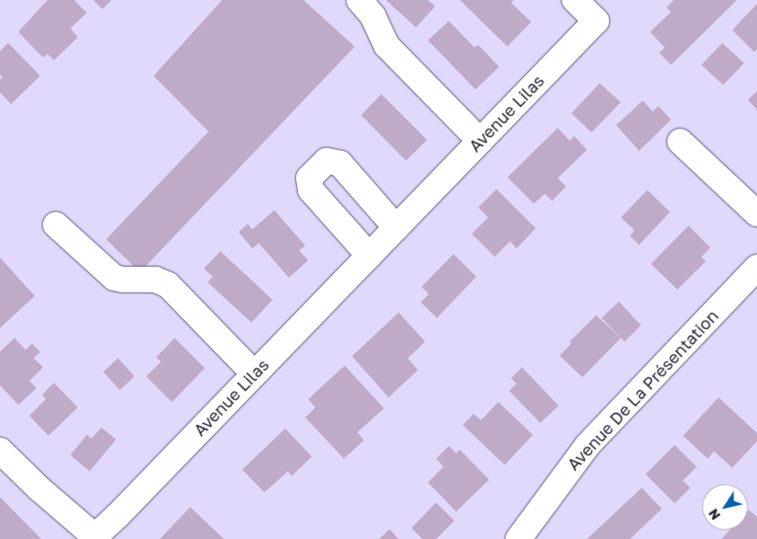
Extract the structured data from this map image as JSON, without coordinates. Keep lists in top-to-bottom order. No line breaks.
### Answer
{"streets":{"street":["Avenue Lilas","Avenue De La Présentation"]},"north":"bottom left"}
